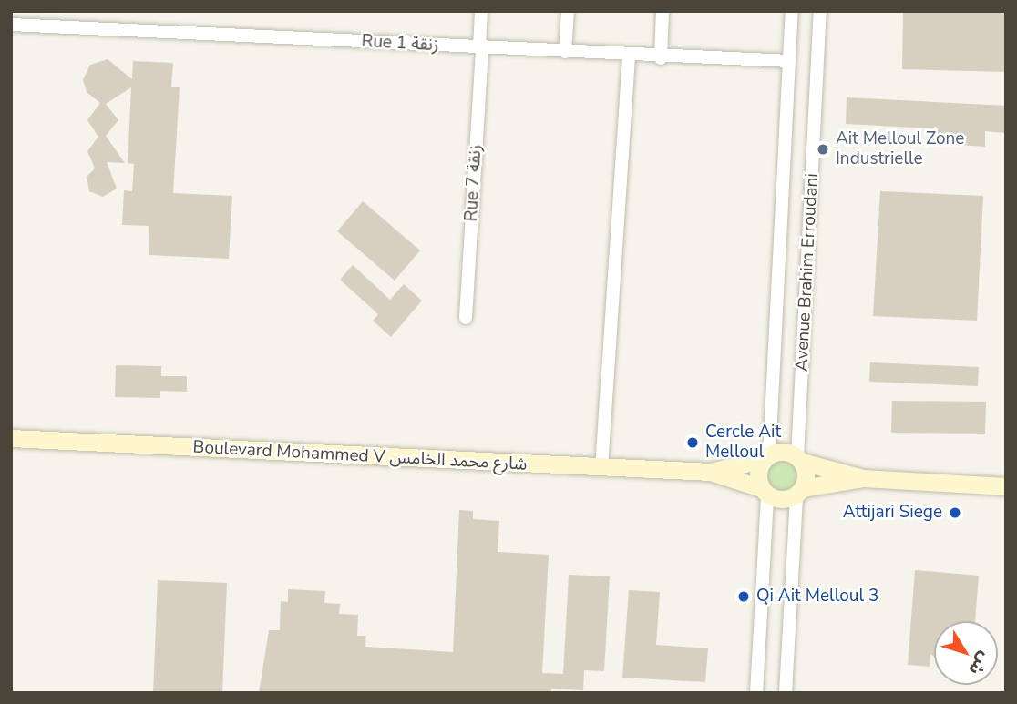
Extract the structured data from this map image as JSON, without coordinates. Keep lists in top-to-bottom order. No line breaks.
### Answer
{"streets":{"main road":["Boulevard Mohammed V شارع محمد الخامس"],"street":["Rue 1 زنقة","Rue 7 زنقة","Avenue Brahim Erroudani"]},"crossings":[["Rue 1 زنقة","Rue 7 زنقة"],["Rue 1 زنقة","Avenue Brahim Erroudani"],["Avenue Brahim Erroudani","Boulevard Mohammed V شارع محمد الخامس"]],"places":["Ait Melloul Zone Industrielle","Cercle Ait Melloul","Attijari Siege","Qi Ait Melloul 3"],"north":"bottom right"}
